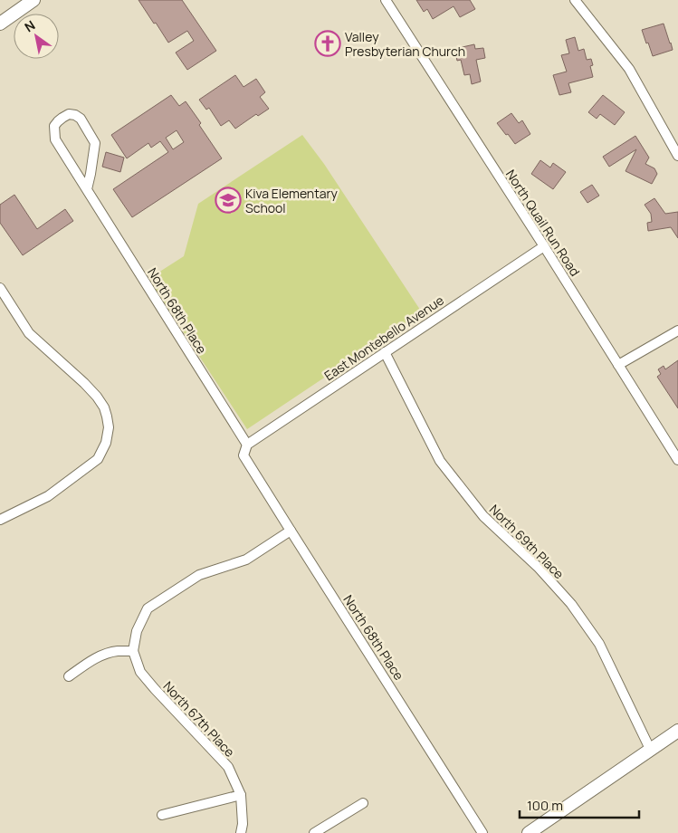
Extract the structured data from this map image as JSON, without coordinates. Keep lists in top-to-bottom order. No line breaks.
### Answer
{"streets":{"street":["North Quail Run Road","North 68th Place","East Montebello Avenue","North 69th Place","North 67th Place"]},"crossings":[["North Quail Run Road","East Montebello Avenue"],["North 68th Place","East Montebello Avenue"],["East Montebello Avenue","North 69th Place"]],"places":{"church":["Valley Presbyterian Church"],"school or university":["Kiva Elementary School"]},"scale_bar":"100 m","north":"top left"}
